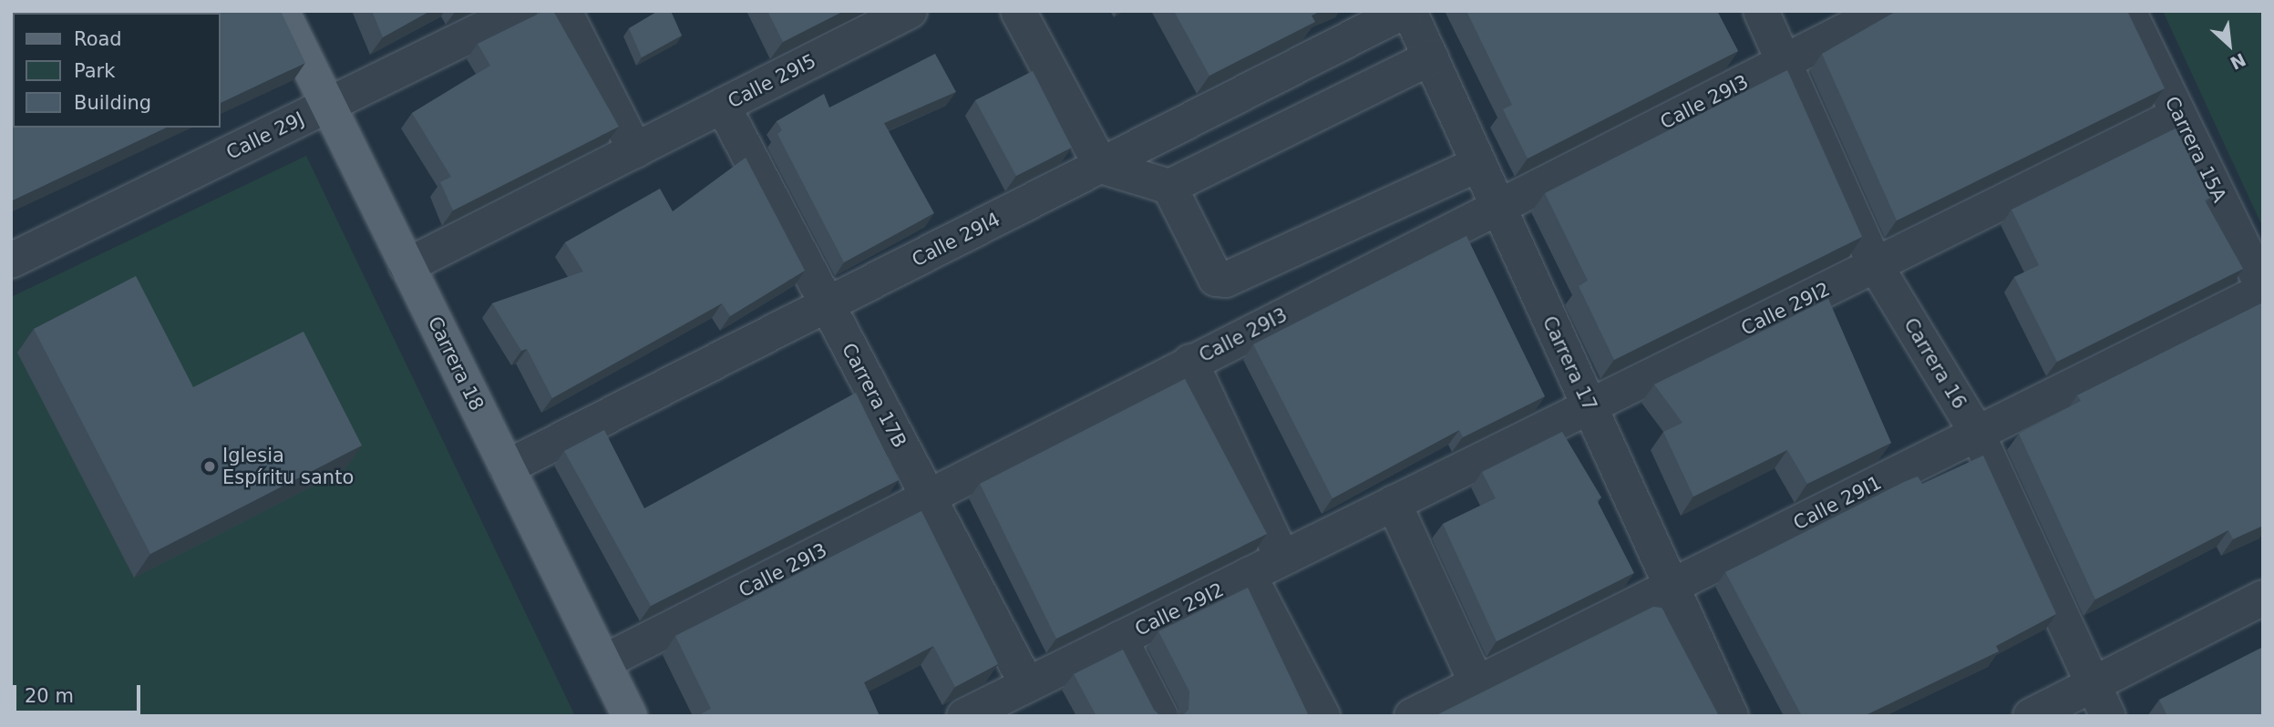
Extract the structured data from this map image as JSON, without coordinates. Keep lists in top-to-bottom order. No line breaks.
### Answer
{"streets":{"main road":["Carrera 18"],"street":["Calle 29I5","Calle 29I3","Calle 29J","Carrera 15A","Calle 29I4","Calle 29I2","Carrera 17","Carrera 16","Carrera 17B","Calle 29I1"]},"crossings":[["Calle 29I5","Carrera 18"],["Calle 29I5","Carrera 17B"],["Calle 29I3","Carrera 18"],["Calle 29I3","Carrera 17"],["Calle 29I3","Carrera 16"],["Calle 29I3","Carrera 17B"],["Calle 29J","Carrera 18"],["Carrera 15A","Calle 29I2"],["Carrera 15A","Calle 29I1"],["Calle 29I4","Carrera 18"],["Calle 29I4","Carrera 17"],["Calle 29I4","Carrera 17B"],["Calle 29I2","Carrera 17"],["Calle 29I2","Carrera 16"],["Calle 29I2","Carrera 17B"],["Carrera 17","Calle 29I1"],["Carrera 16","Calle 29I1"]],"places":["Iglesia Espíritu santo"],"legend":["Road","Park","Building"],"scale_bar":"20 m","north":"bottom right"}
